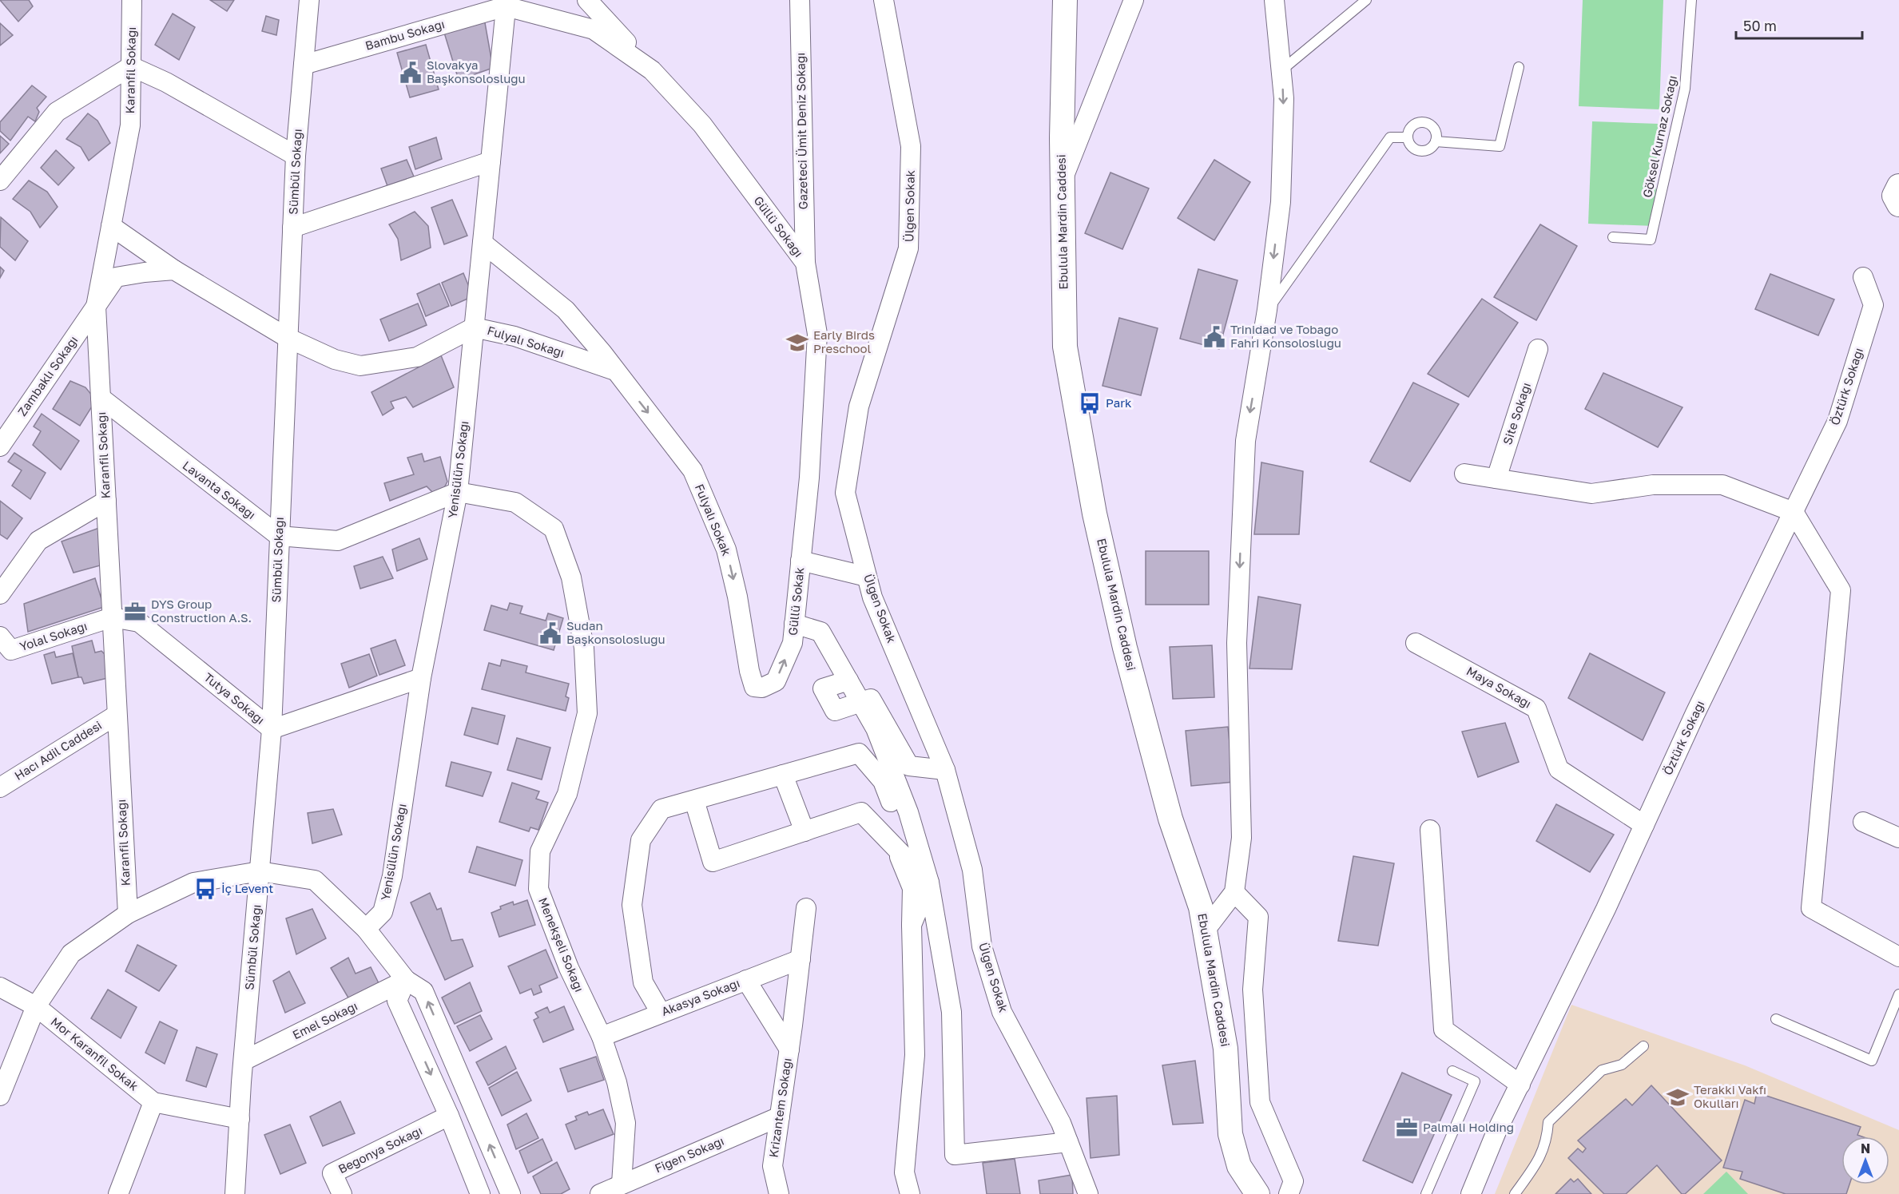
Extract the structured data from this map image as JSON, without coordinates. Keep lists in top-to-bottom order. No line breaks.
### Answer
{"streets":{"street":["Bambu Sokağı","Karanfil Sokağı","Gazeteci Ümit Deniz Sokağı","Sümbül Sokağı","Ülgen Sokak","Ebulula Mardin Caddesi","Güllü Sokağı","Fulyalı Sokağı","Zambaklı Sokağı","Öztürk Sokağı","Site Sokağı","Yenisülün Sokağı","Lavanta Sokağı","Fulyalı Sokak","Güllü Sokak","Yolal Sokağı","Maya Sokağı","Tutya Sokağı","Hacı Adil Caddesi","Menekşeli Sokağı","Akasya Sokağı","Emel Sokağı","Mor Karanfil Sokak","Krizantem Sokağı","Begonya Sokağı","Figen Sokağı"],"lane":["Göksel Kurnaz Sokağı"]},"crossings":[["Bambu Sokağı","Sümbül Sokağı"],["Bambu Sokağı","Güllü Sokağı"],["Bambu Sokağı","Yenisülün Sokağı"],["Karanfil Sokağı","Fulyalı Sokağı"],["Karanfil Sokağı","Zambaklı Sokağı"],["Karanfil Sokağı","Lavanta Sokağı"],["Karanfil Sokağı","Yolal Sokağı"],["Karanfil Sokağı","Tutya Sokağı"],["Karanfil Sokağı","Hacı Adil Caddesi"],["Gazeteci Ümit Deniz Sokağı","Güllü Sokağı"],["Sümbül Sokağı","Fulyalı Sokağı"],["Sümbül Sokağı","Lavanta Sokağı"],["Sümbül Sokağı","Tutya Sokağı"],["Sümbül Sokağı","Emel Sokağı"],["Güllü Sokağı","Yenisülün Sokağı"],["Güllü Sokağı","Güllü Sokak"],["Fulyalı Sokağı","Yenisülün Sokağı"],["Fulyalı Sokağı","Fulyalı Sokak"],["Öztürk Sokağı","Maya Sokağı"],["Yenisülün Sokağı","Tutya Sokağı"],["Yenisülün Sokağı","Menekşeli Sokağı"],["Fulyalı Sokak","Güllü Sokak"],["Yolal Sokağı","Tutya Sokağı"],["Menekşeli Sokağı","Akasya Sokağı"],["Menekşeli Sokağı","Figen Sokağı"],["Akasya Sokağı","Krizantem Sokağı"],["Krizantem Sokağı","Figen Sokağı"]],"places":{"public building":["Slovakya Başkonsolosluğu","Trinidad ve Tobago Fahri Konsolosluğu","Sudan Başkonsolosluğu"],"school or university":["Early Birds Preschool","Terakki Vakfı Okulları"],"bus stop":["Park","İç Levent"],"office":["DYS Group Construction A.S.","Palmali Holding"]},"scale_bar":"50 m","north":"top"}
